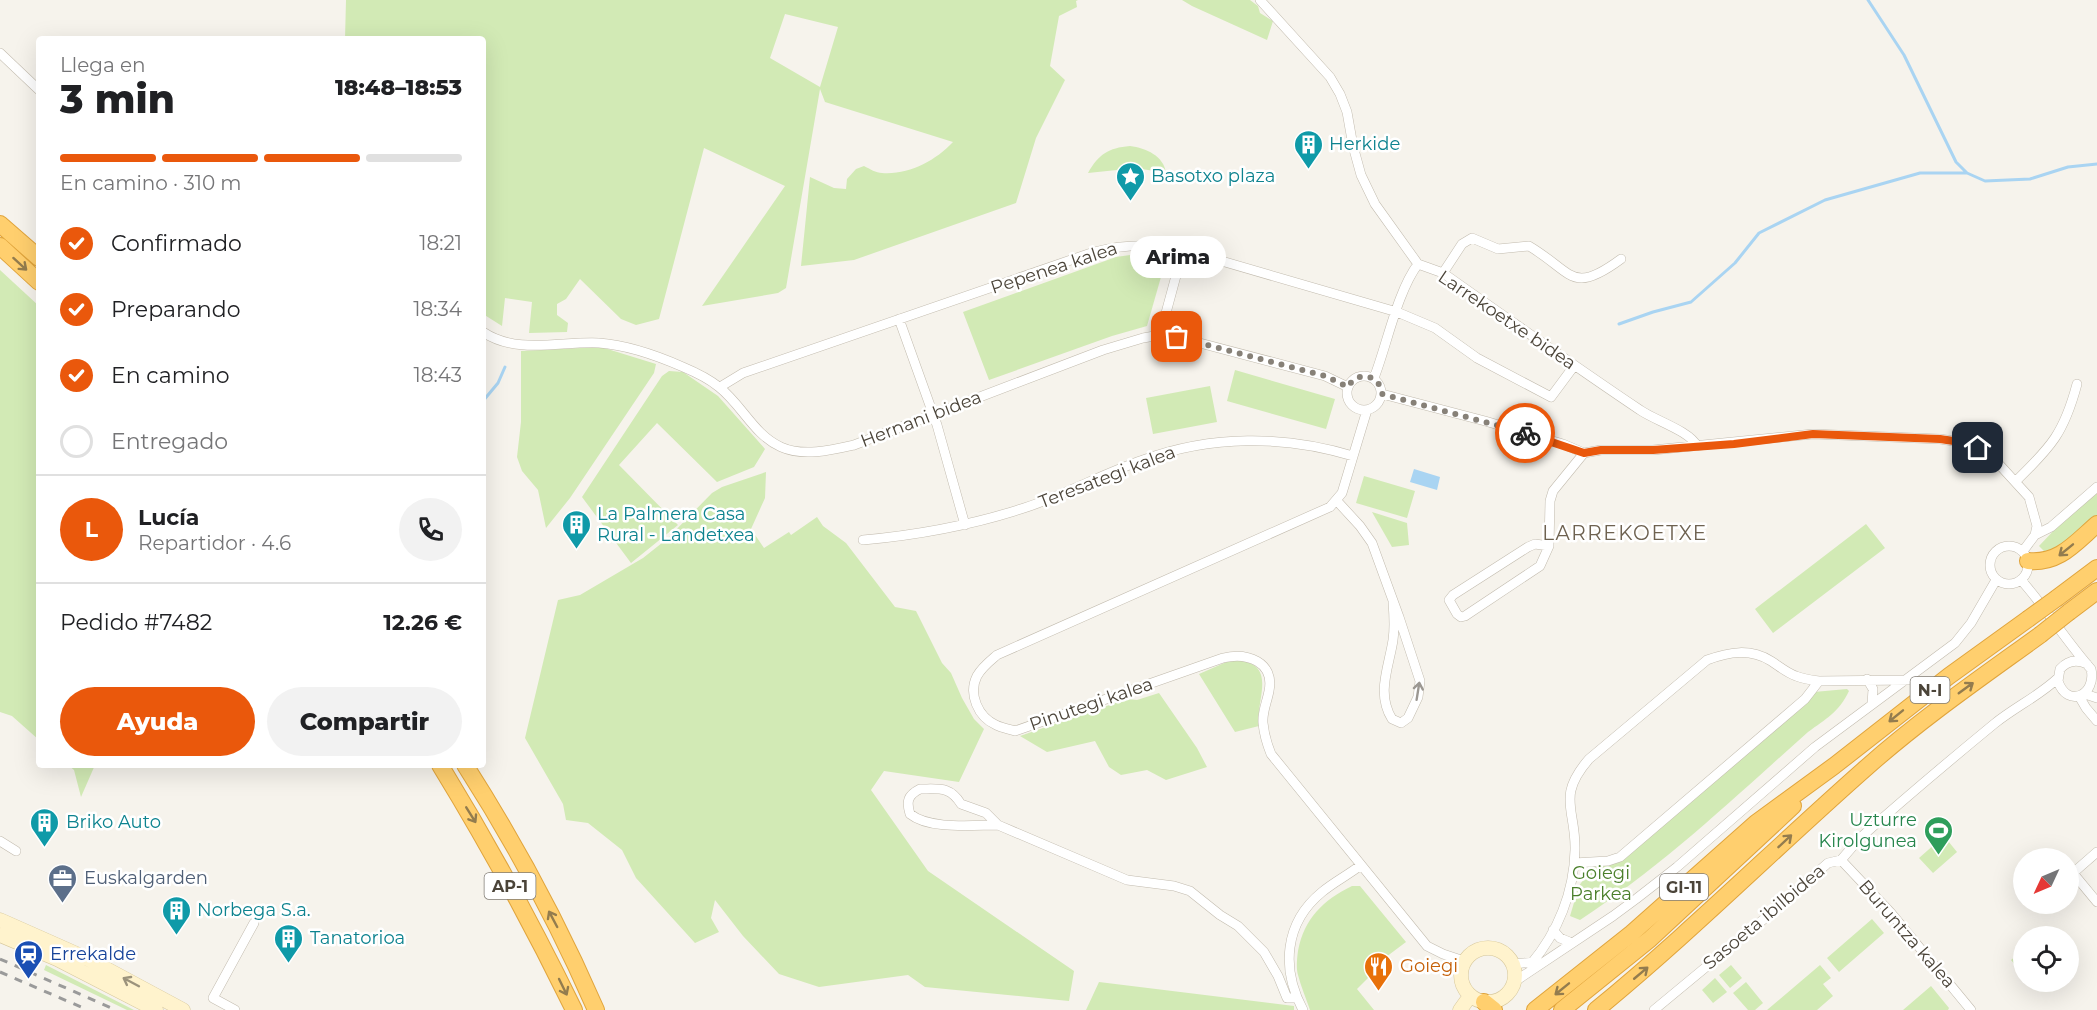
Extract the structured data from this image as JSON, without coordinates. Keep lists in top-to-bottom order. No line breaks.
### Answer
{"streets":{"highway":["N-I","AP-1","GI-11"],"street":["Pepenea kalea","Larrekoetxe bidea","Hernani bidea","Teresategi kalea","Pinutegi kalea","Sasoeta ibilbidea","Buruntza kalea"]},"crossings":[["Pepenea kalea","Larrekoetxe bidea"],["Pepenea kalea","Hernani bidea"],["Larrekoetxe bidea","Hernani bidea"],["N-I","GI-11"],["Sasoeta ibilbidea","Buruntza kalea"]],"districts":["LARREKOETXE"],"parks":["Goiegi Parkea"],"places":{"building":["Herkide","La Palmera Casa Rural - Landetxea","Briko Auto","Norbega S.a.","Tanatorioa"],"place":["Basotxo plaza"],"other":["Arima"],"sports":["Uzturre Kirolgunea"],"office":["Euskalgarden"],"station":["Errekalde"],"restaurant":["Goiegi"]},"north":"bottom left","page":{"heading":["3 min","Llega en","18:48–18:53"],"panel":["Lucía","Repartidor · 4.6","Pedido #7482","12.26 €"],"bar":"En camino · 310 m","list":[["Confirmado","18:21"],["Preparando","18:34"],["En camino","18:43"],"Entregado"],"bubble":"Arima","round":"L","buttons":["Ayuda","Compartir"]}}
